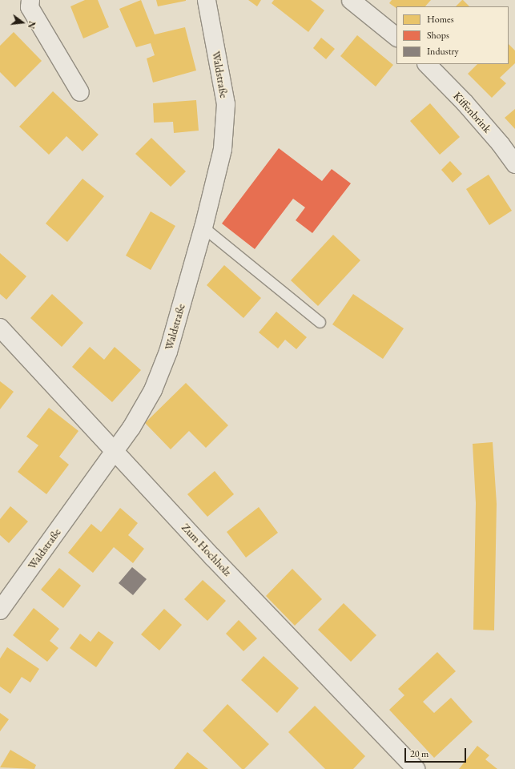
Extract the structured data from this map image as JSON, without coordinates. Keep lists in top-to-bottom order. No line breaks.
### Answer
{"streets":{"street":["Waldstraße","Kiffenbrink","Zum Hochholz"]},"crossings":[["Waldstraße","Zum Hochholz"]],"legend":["Homes","Shops","Industry"],"scale_bar":"20 m","north":"right"}
